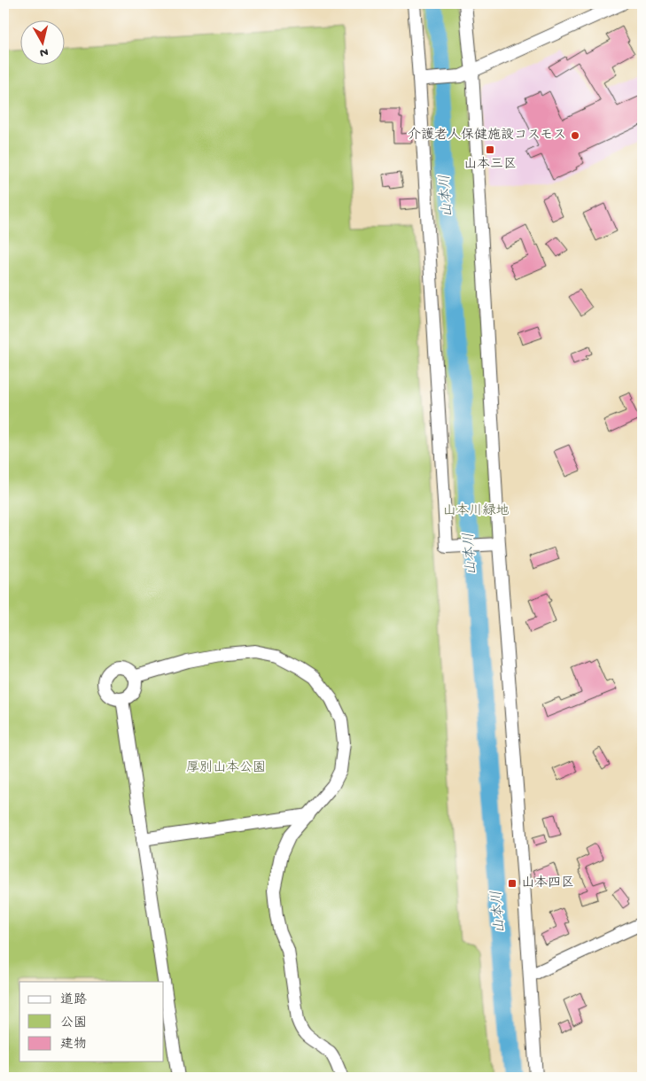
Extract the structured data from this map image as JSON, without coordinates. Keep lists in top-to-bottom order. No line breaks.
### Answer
{"water":["山本川"],"parks":["山本川緑地","厚別山本公園"],"places":{"other":["介護老人保健施設コスモス"],"transit":["山本三区","山本四区"]},"legend":["道路","公園","建物"],"north":"bottom"}
